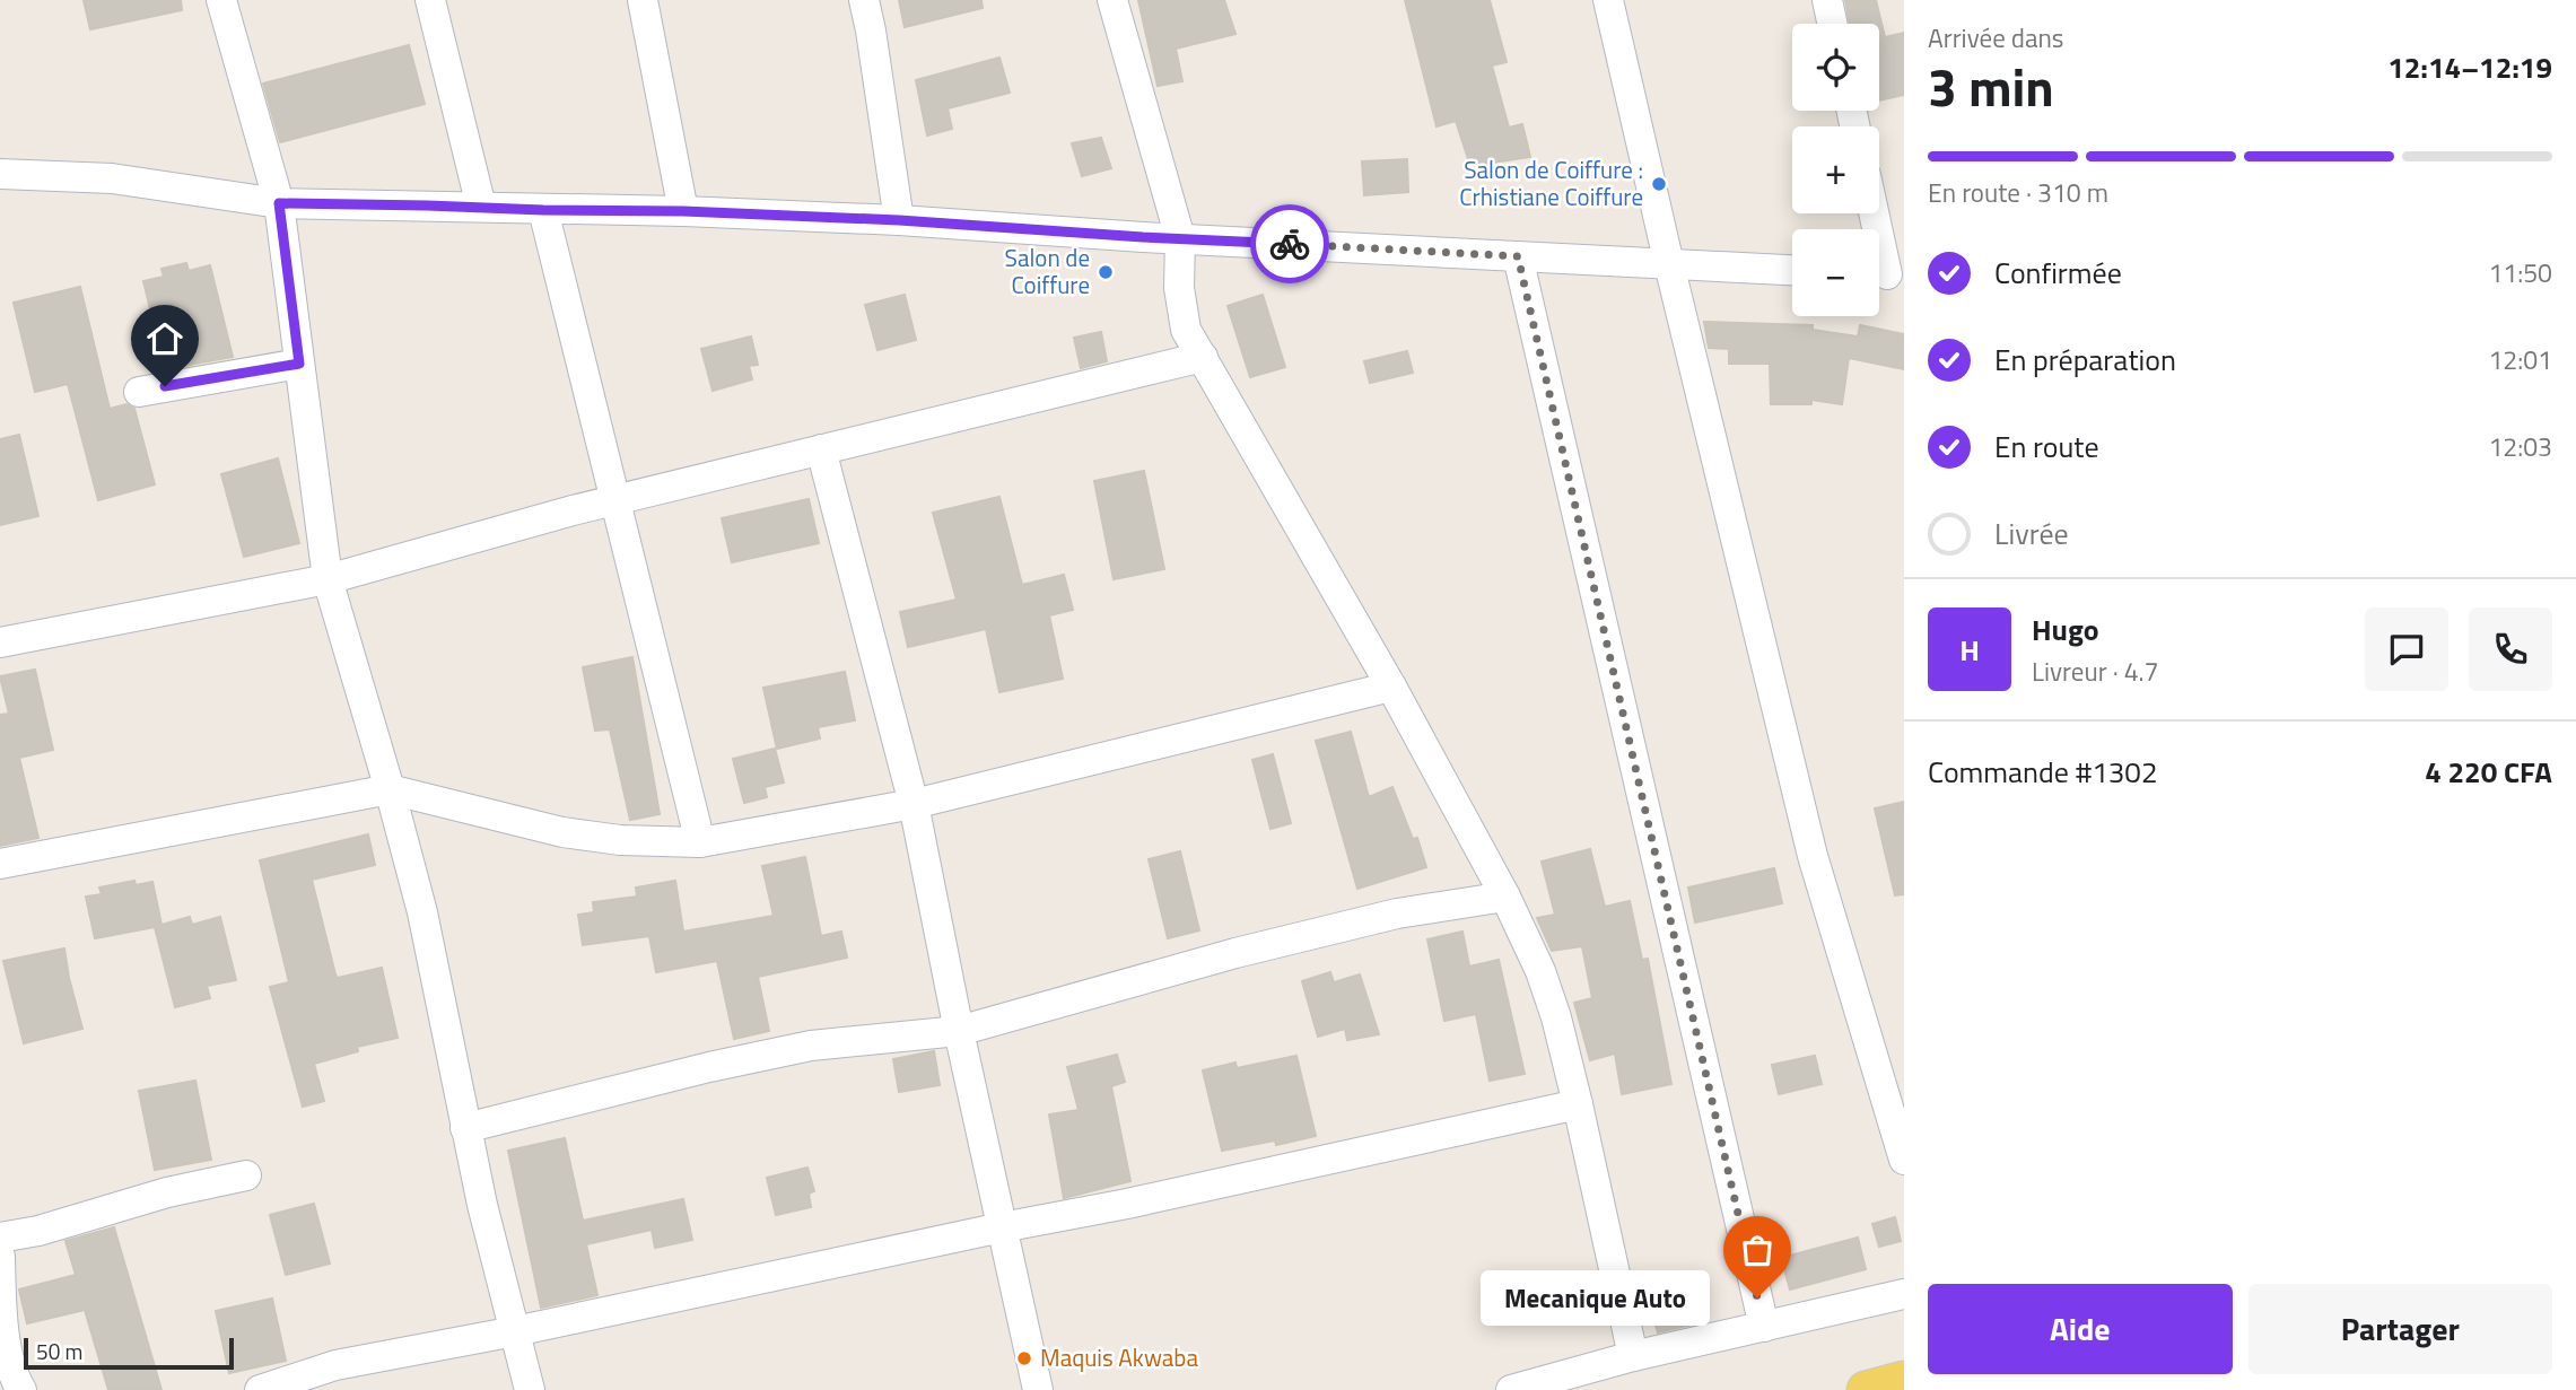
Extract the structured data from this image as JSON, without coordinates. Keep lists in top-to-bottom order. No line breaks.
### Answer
{"places":["Salon de Coiffure : Crhistiane Coiffure","Salon de Coiffure","Mecanique Auto","Maquis Akwaba"],"scale_bar":"50 m","page":{"heading":["3 min","Arrivée dans","12:14–12:19"],"panel":["Hugo","Livreur · 4.7","Commande #1302","4 220 CFA"],"map_buttons":["+","−"],"bar":"En route · 310 m","list":[["Confirmée","11:50"],["En préparation","12:01"],["En route","12:03"],"Livrée"],"round":"H","buttons":["Aide","Partager"],"bubble":"Mecanique Auto","scale":"50 m"}}
